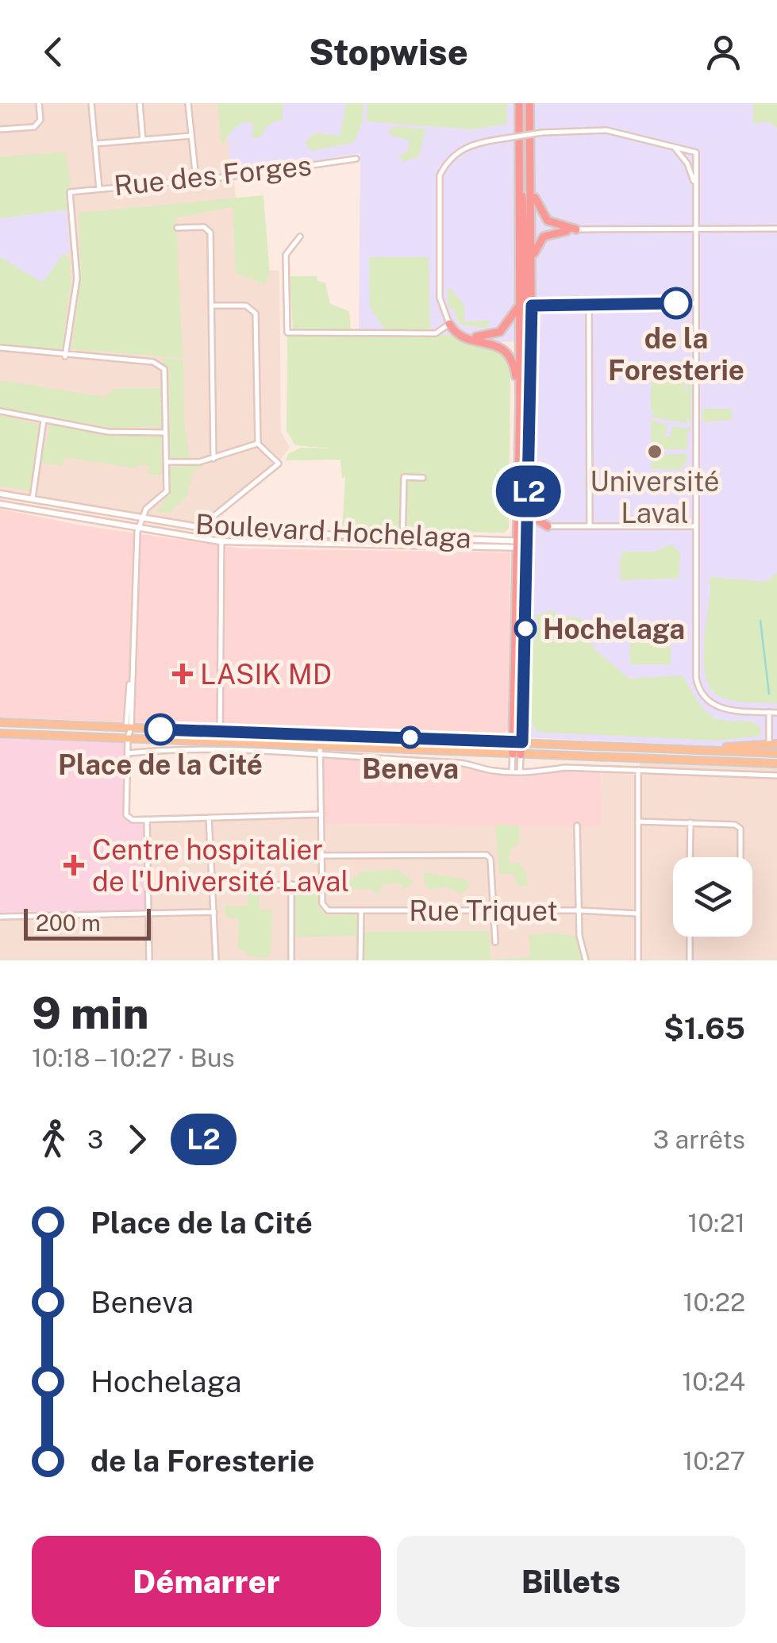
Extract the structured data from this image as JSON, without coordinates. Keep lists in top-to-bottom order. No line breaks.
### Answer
{"streets":{"main road":["Boulevard Hochelaga"],"street":["Rue des Forges","Rue Triquet"]},"places":{"other":["de la Foresterie","Université Laval","Hochelaga","Place de la Cité","Beneva"],"health":["LASIK MD","Centre hospitalier de l'Université Laval"]},"lines":["bus line L2"],"scale_bar":"200 m","page":{"header":"Stopwise","on_map":"L2","scale":"200 m","heading":["9 min","10:18 – 10:27 · Bus","$1.65"],"legs":["3","L2","3 arrêts"],"list":[{"name":"Place de la Cité","value":"10:21"},{"name":"Beneva","value":"10:22"},{"name":"Hochelaga","value":"10:24"},{"name":"de la Foresterie","value":"10:27"}],"buttons":["Démarrer","Billets"]}}
